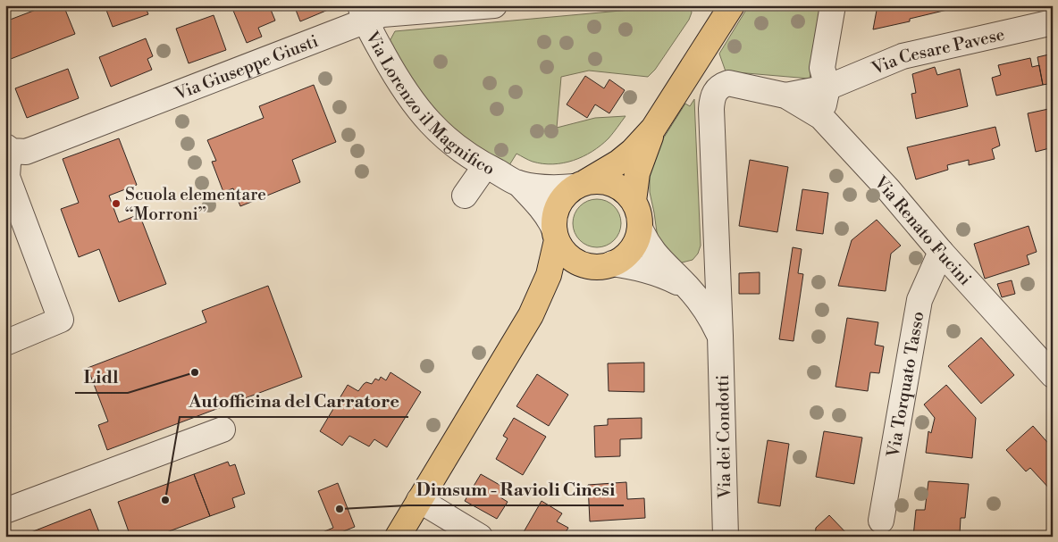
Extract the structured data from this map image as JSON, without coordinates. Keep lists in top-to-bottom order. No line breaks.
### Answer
{"streets":{"street":["Via Cesare Pavese","Via Giuseppe Giusti","Via Lorenzo il Magnifico","Via Renato Fucini","Via Torquato Tasso","Via dei Condotti"]},"crossings":[["Via Cesare Pavese","Via Renato Fucini"],["Via Cesare Pavese","Via dei Condotti"],["Via Giuseppe Giusti","Via Lorenzo il Magnifico"],["Via Lorenzo il Magnifico","Via dei Condotti"],["Via Renato Fucini","Via Torquato Tasso"],["Via Renato Fucini","Via dei Condotti"]],"places":["Scuola elementare “Morroni”","Lidl","Autofficina del Carratore","Dimsum - Ravioli Cinesi"]}
